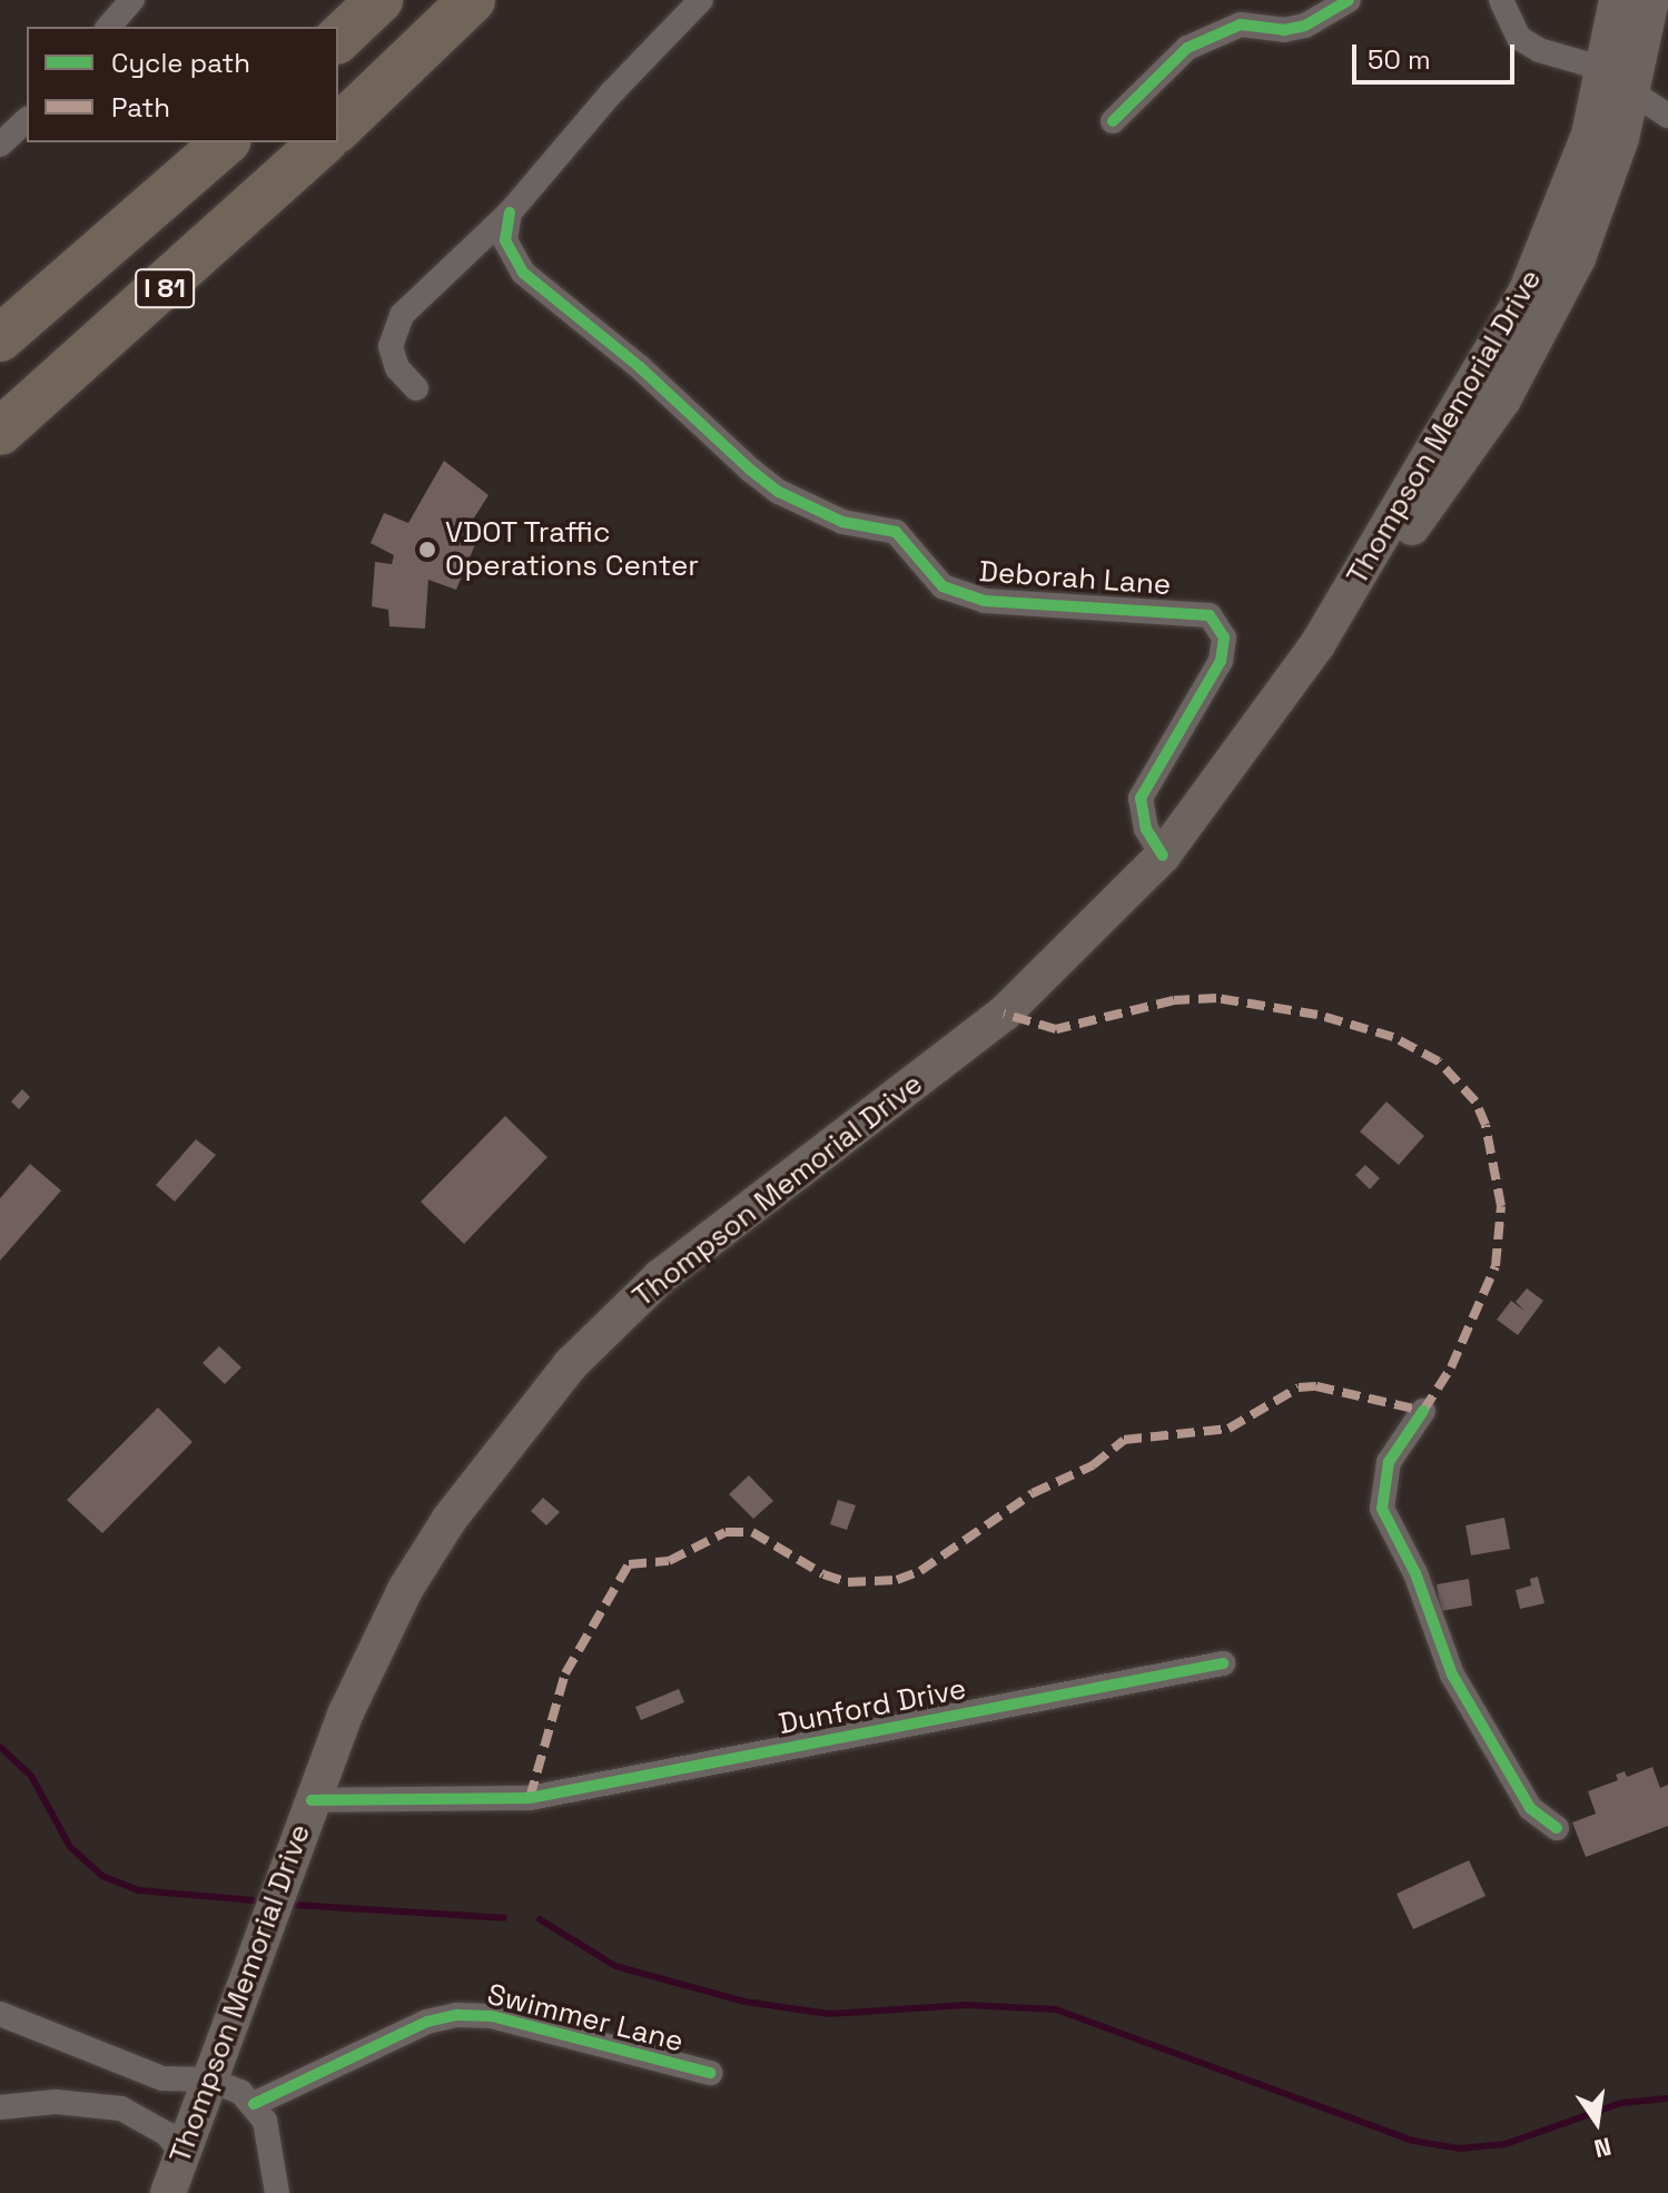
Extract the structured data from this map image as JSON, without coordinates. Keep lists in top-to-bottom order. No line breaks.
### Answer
{"streets":{"highway":["I 81"],"main road":["Thompson Memorial Drive"],"street":["Deborah Lane","Dunford Drive","Swimmer Lane"]},"crossings":[["Thompson Memorial Drive","Deborah Lane"],["Thompson Memorial Drive","Dunford Drive"]],"places":["VDOT Traffic Operations Center"],"legend":["Cycle path","Path"],"scale_bar":"50 m","north":"bottom"}
